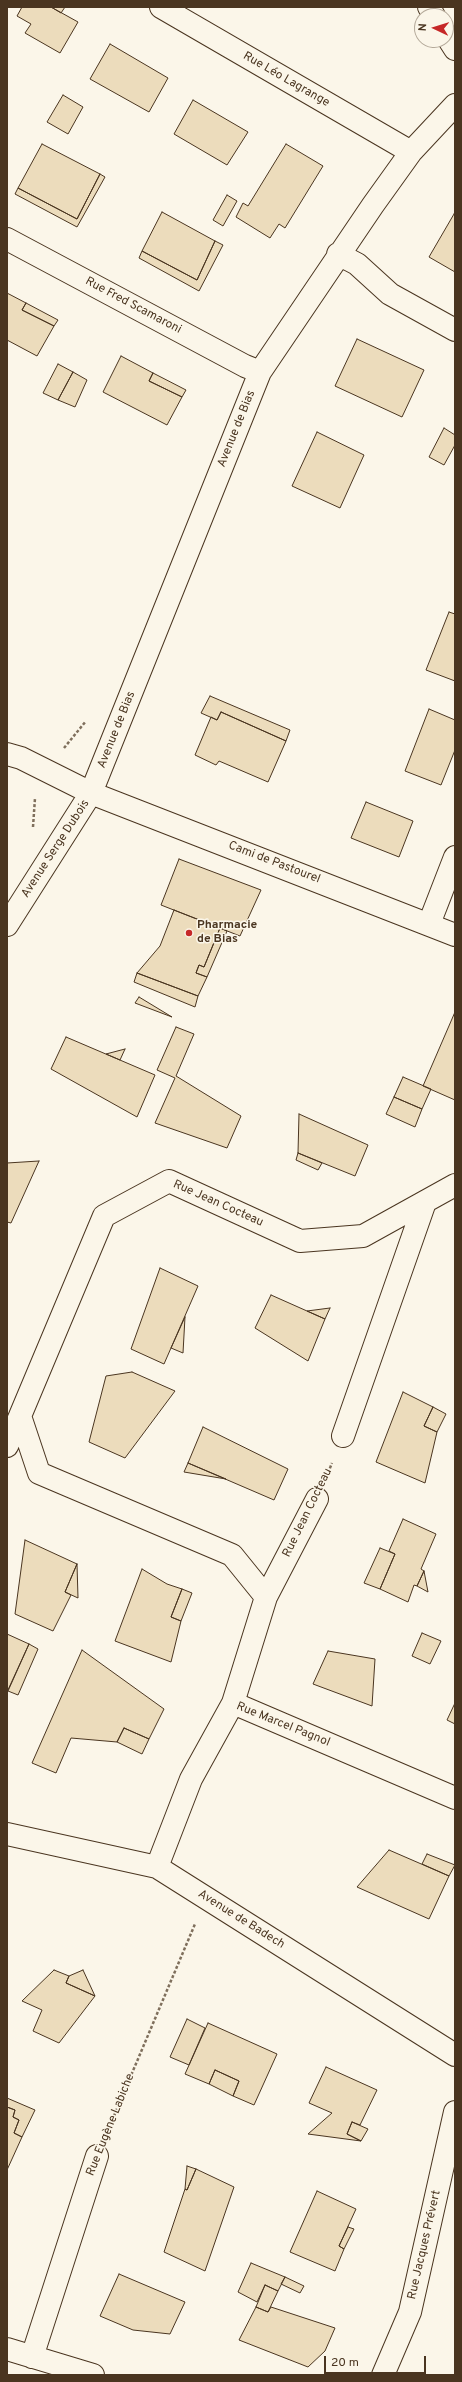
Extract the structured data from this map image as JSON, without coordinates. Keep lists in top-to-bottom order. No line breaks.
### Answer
{"streets":{"street":["Rue Léo Lagrange","Rue Fred Scamaroni","Avenue de Bias","Avenue Serge Dubois","Cami de Pastourel","Rue Jean Cocteau","Rue Marcel Pagnol","Avenue de Badech","Rue Eugène Labiche","Rue Jacques Prévert"]},"crossings":[["Rue Léo Lagrange","Avenue de Bias"],["Rue Fred Scamaroni","Avenue de Bias"],["Avenue de Bias","Avenue Serge Dubois"],["Avenue de Bias","Cami de Pastourel"],["Avenue Serge Dubois","Cami de Pastourel"],["Rue Jean Cocteau","Rue Marcel Pagnol"],["Rue Marcel Pagnol","Avenue de Badech"],["Avenue de Badech","Rue Eugène Labiche"]],"places":["Pharmacie de Bias"],"scale_bar":"20 m","north":"left"}
